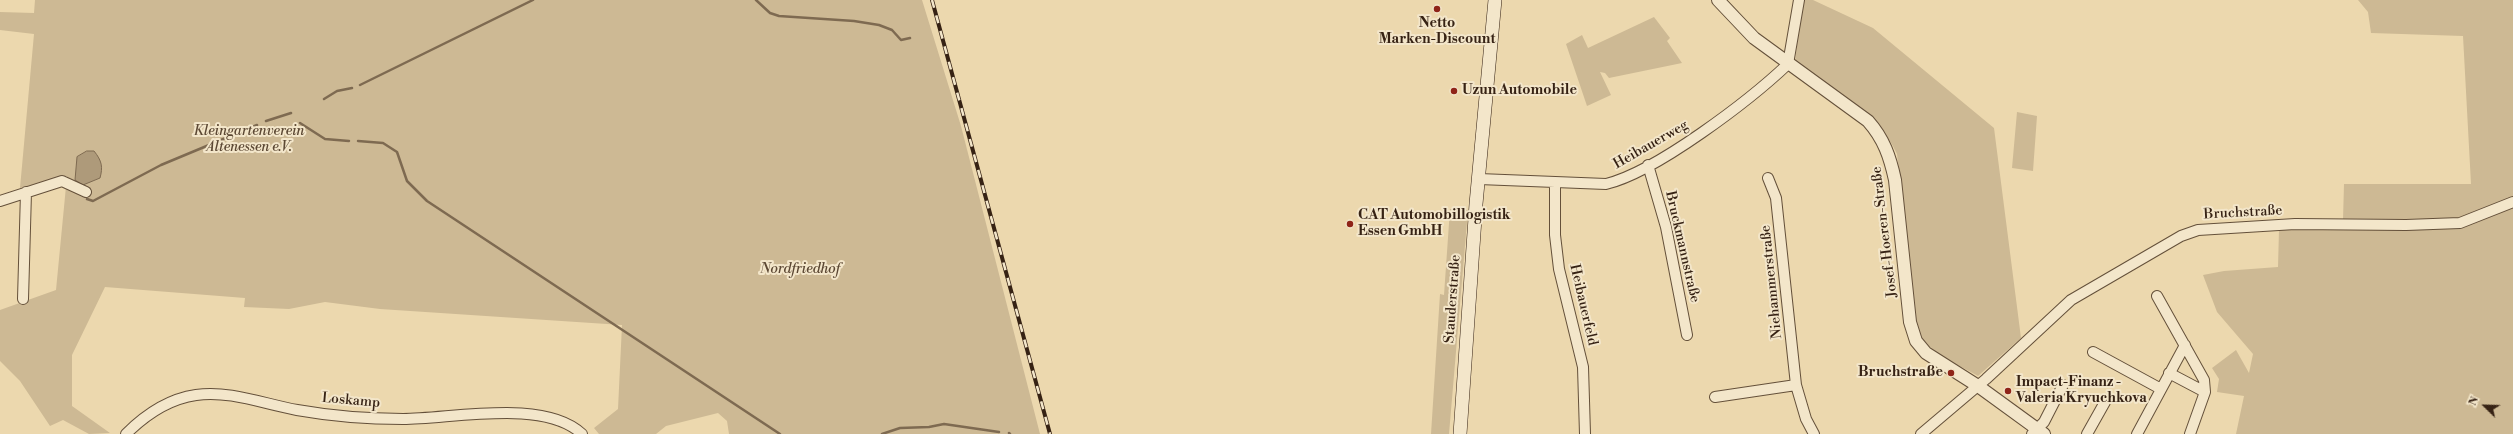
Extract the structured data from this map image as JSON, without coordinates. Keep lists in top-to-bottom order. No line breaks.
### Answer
{"streets":{"main road":["Stauderstraße"],"street":["Heibauerweg","Bruchstraße","Josef-Hoeren-Straße","Bruckmannstraße","Niehammerstraße","Heibauerfeld","Loskamp"]},"crossings":[["Heibauerweg","Josef-Hoeren-Straße"],["Heibauerweg","Bruckmannstraße"],["Heibauerweg","Stauderstraße"],["Heibauerweg","Heibauerfeld"],["Bruchstraße","Josef-Hoeren-Straße"]],"parks":["Kleingartenverein Altenessen e.V.","Nordfriedhof"],"places":["Netto Marken-Discount","Uzun Automobile","CAT Automobillogistik Essen GmbH","Bruchstraße","Impact-Finanz - Valeria Kryuchkova"],"north":"top left"}
